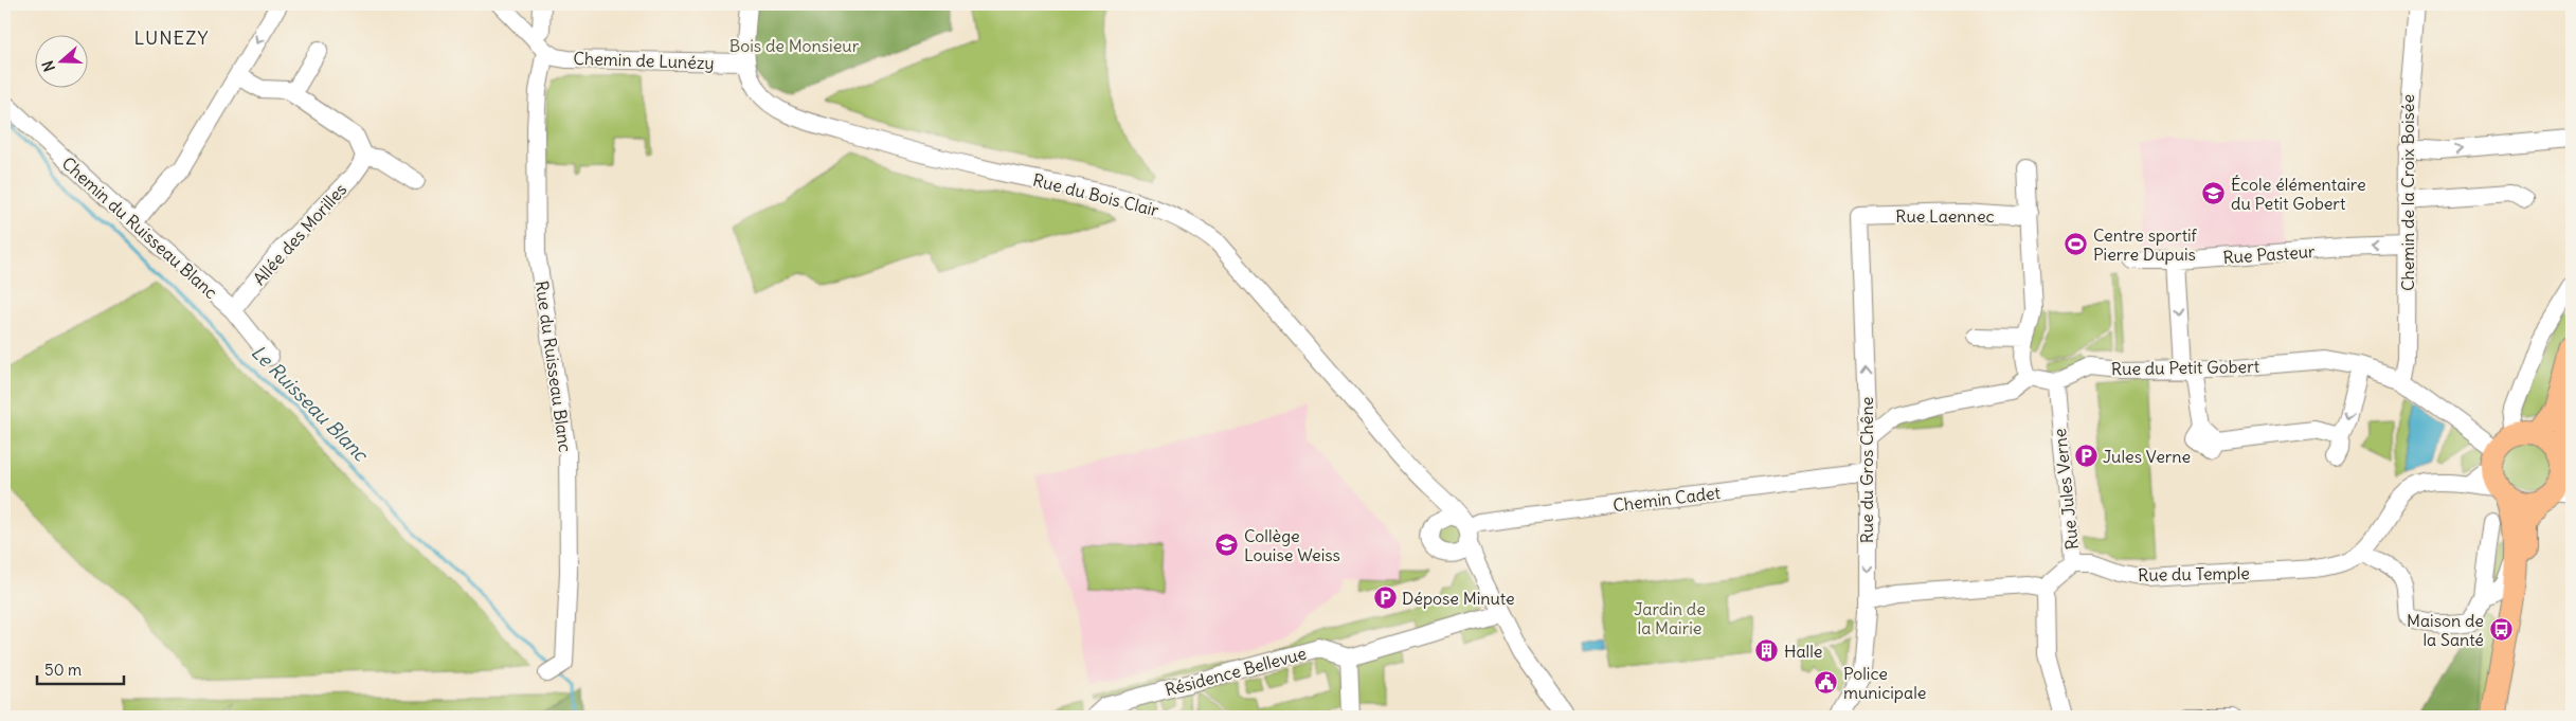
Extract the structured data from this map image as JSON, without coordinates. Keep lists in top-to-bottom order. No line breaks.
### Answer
{"streets":{"street":["Chemin de Lunézy","Chemin de la Croix Boisée","Rue du Bois Clair","Rue Laennec","Chemin du Ruisseau Blanc","Allée des Morilles","Rue Pasteur","Rue du Ruisseau Blanc","Rue du Petit Gobert","Rue du Gros Chêne","Rue Jules Verne","Chemin Cadet","Rue du Temple","Résidence Bellevue"]},"crossings":[["Chemin de Lunézy","Rue du Bois Clair"],["Chemin de Lunézy","Rue du Ruisseau Blanc"],["Chemin de la Croix Boisée","Rue Pasteur"],["Chemin de la Croix Boisée","Rue du Petit Gobert"],["Rue du Bois Clair","Chemin Cadet"],["Rue Laennec","Rue du Gros Chêne"],["Chemin du Ruisseau Blanc","Allée des Morilles"],["Rue du Petit Gobert","Rue Jules Verne"],["Rue du Petit Gobert","Rue du Temple"],["Rue du Gros Chêne","Chemin Cadet"],["Rue Jules Verne","Rue du Temple"]],"one_way":["Rue Pasteur"],"districts":["LUNEZY"],"water":["Le Ruisseau Blanc"],"parks":["Bois de Monsieur","Jardin de la Mairie"],"places":{"school or university":["École élémentaire du Petit Gobert","Collège Louise Weiss"],"sports":["Centre sportif Pierre Dupuis"],"parking":["Jules Verne","Dépose Minute"],"bus stop":["Maison de la Santé"],"building":["Halle"],"public building":["Police municipale"]},"scale_bar":"50 m","north":"left"}
